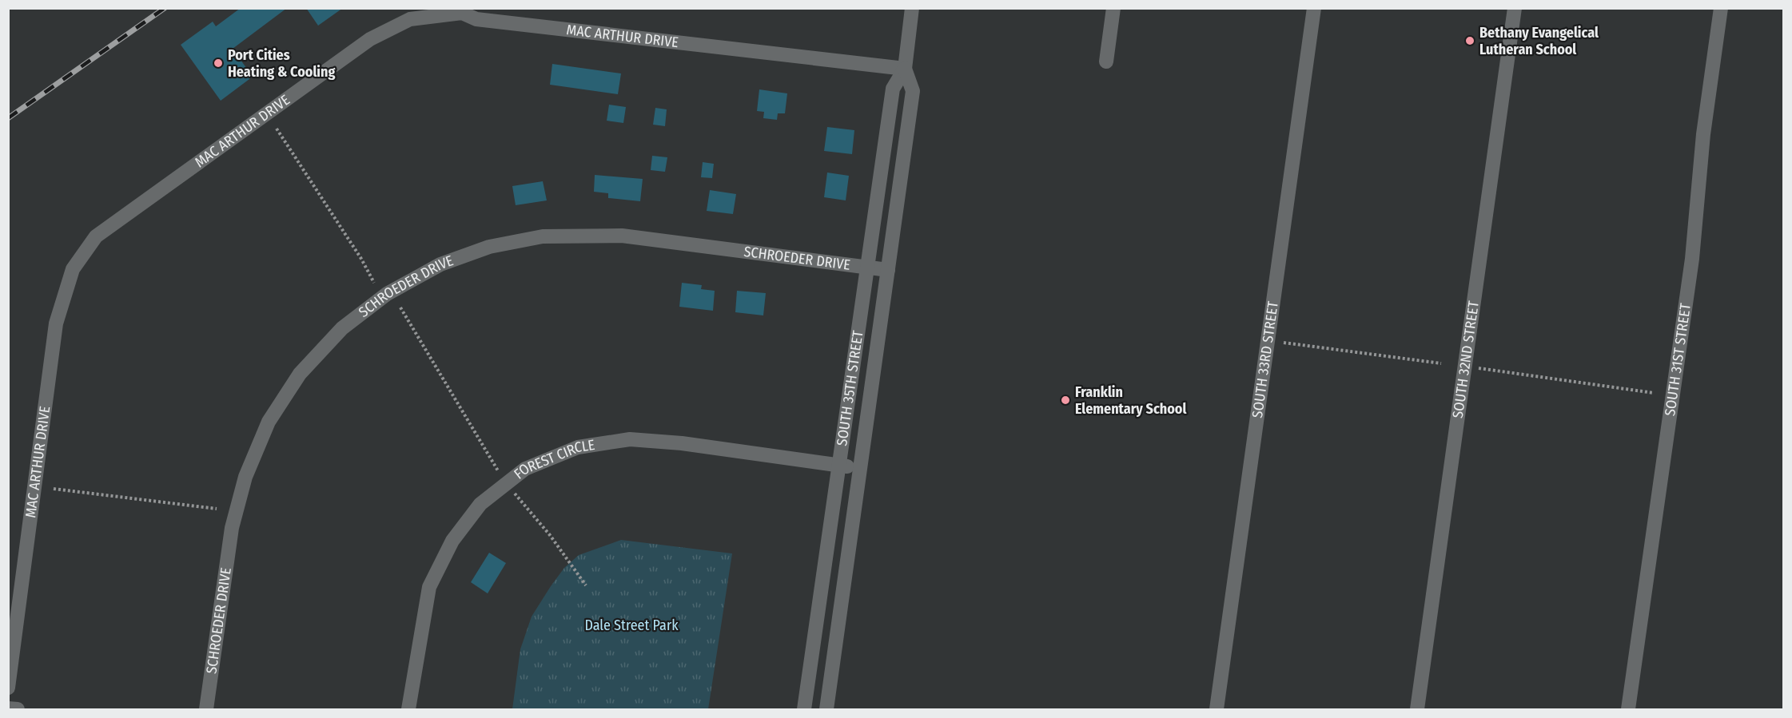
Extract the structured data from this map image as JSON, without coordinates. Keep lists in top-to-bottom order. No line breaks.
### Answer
{"streets":{"street":["MAC ARTHUR DRIVE","SCHROEDER DRIVE","SOUTH 33RD STREET","SOUTH 32ND STREET","SOUTH 31ST STREET","SOUTH 35TH STREET","FOREST CIRCLE"]},"crossings":[["MAC ARTHUR DRIVE","SOUTH 35TH STREET"],["SCHROEDER DRIVE","SOUTH 35TH STREET"],["SOUTH 35TH STREET","FOREST CIRCLE"]],"parks":["Dale Street Park"],"places":["Bethany Evangelical Lutheran School","Port Cities Heating & Cooling","Franklin Elementary School"]}
